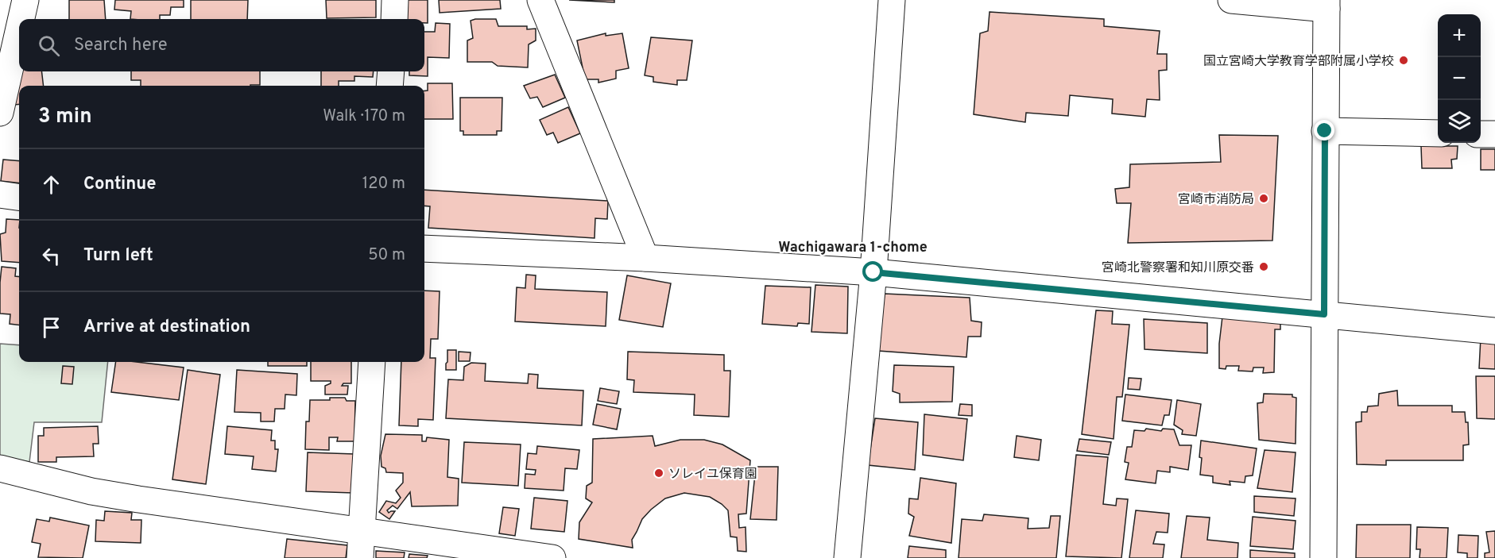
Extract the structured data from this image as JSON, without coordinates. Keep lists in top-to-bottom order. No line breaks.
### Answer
{"districts":["Wachigawara 1-chome"],"places":["国立宮崎大学教育学部附属小学校","宮崎市消防局","宮崎北警察署和知川原交番","ソレイユ保育園"],"page":{"map_buttons":["+","−"],"search":"Search here","heading":["3 min","Walk · 170 m"],"list":[["Continue","120 m"],["Turn left","50 m"],"Arrive at destination"]}}
